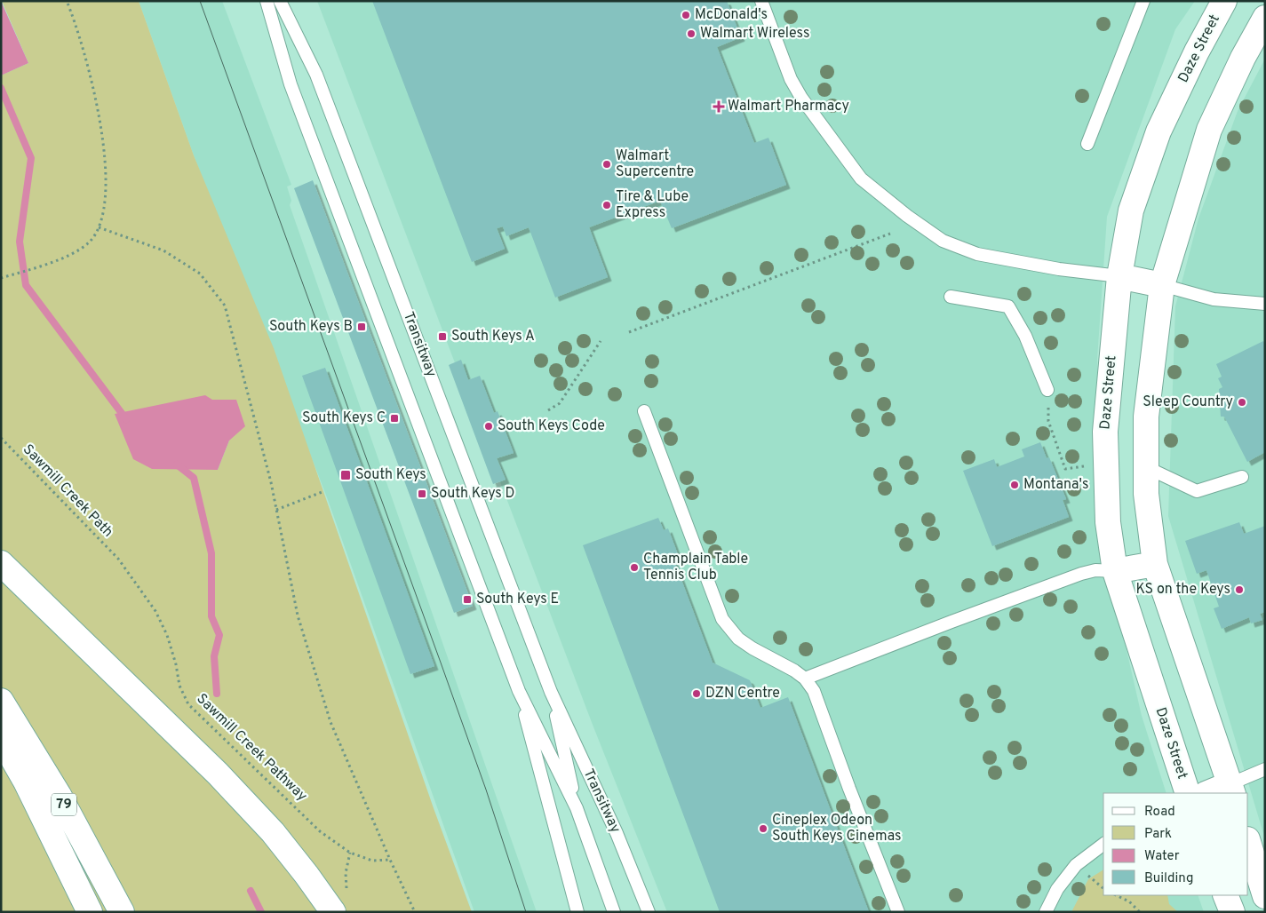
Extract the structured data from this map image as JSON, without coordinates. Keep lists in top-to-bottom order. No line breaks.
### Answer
{"streets":{"main road":["Daze Street","79"],"lane":["Transitway"],"path":["Sawmill Creek Path","Sawmill Creek Pathway"]},"crossings":[["Sawmill Creek Path","Sawmill Creek Pathway"]],"places":{"other":["McDonald's","Walmart Wireless","Walmart Supercentre","Tire & Lube Express","Sleep Country","South Keys Code","Montana's","Champlain Table Tennis Club","KS on the Keys","DZN Centre","Cineplex Odeon South Keys Cinemas"],"health":["Walmart Pharmacy"],"transit":["South Keys B","South Keys A","South Keys C","South Keys","South Keys D","South Keys E"]},"legend":["Road","Park","Water","Building"]}
